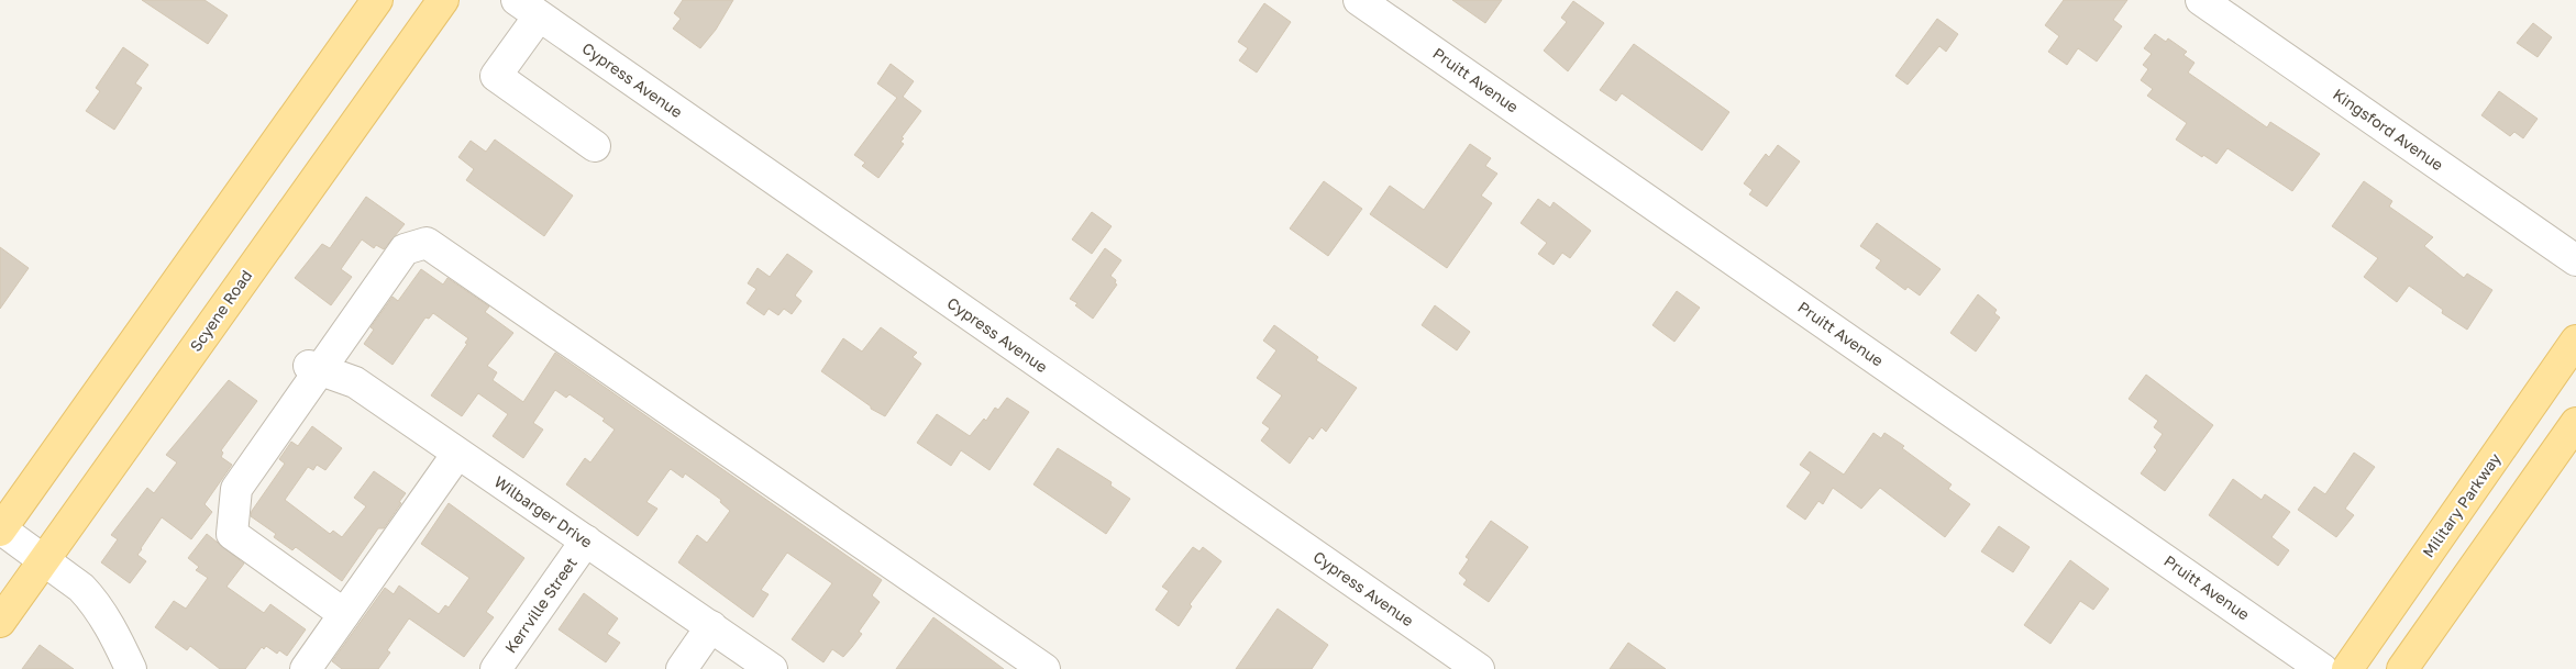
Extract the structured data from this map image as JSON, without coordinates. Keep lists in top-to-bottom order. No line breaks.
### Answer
{"streets":{"main road":["Scyene Road","Military Parkway"],"street":["Cypress Avenue","Pruitt Avenue","Kingsford Avenue","Wilbarger Drive","Kerrville Street"]},"crossings":[["Wilbarger Drive","Kerrville Street"]]}
